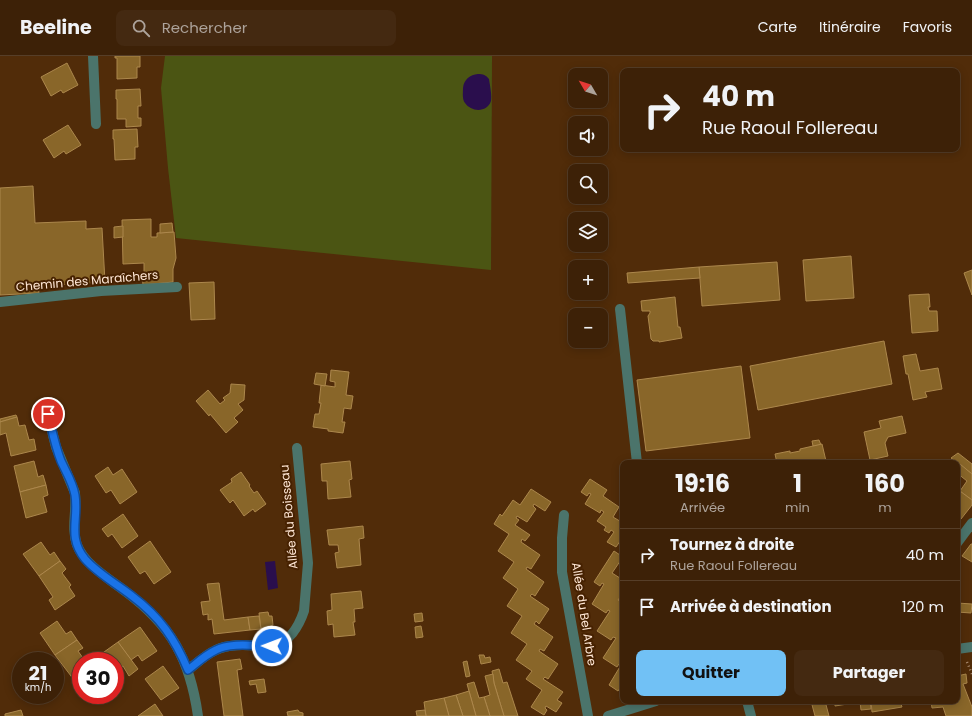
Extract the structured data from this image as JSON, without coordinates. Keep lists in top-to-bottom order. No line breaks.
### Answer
{"streets":{"street":["Chemin des Maraîchers","Allée du Boisseau","Allée du Bel Arbre"]},"north":"top left","page":{"header":"Beeline","search":"Rechercher","nav":["Carte","Itinéraire","Favoris"],"map_buttons":["+","−"],"turn":["40 m","Rue Raoul Follereau"],"eta":["19:16","Arrivée","1","min","160","m"],"list":[{"name":"Tournez à droite","note":"Rue Raoul Follereau","value":"40 m"},{"name":"Arrivée à destination","value":"120 m"}],"buttons":["Quitter","Partager"],"speed":"21 km/h","limit":"30"}}
